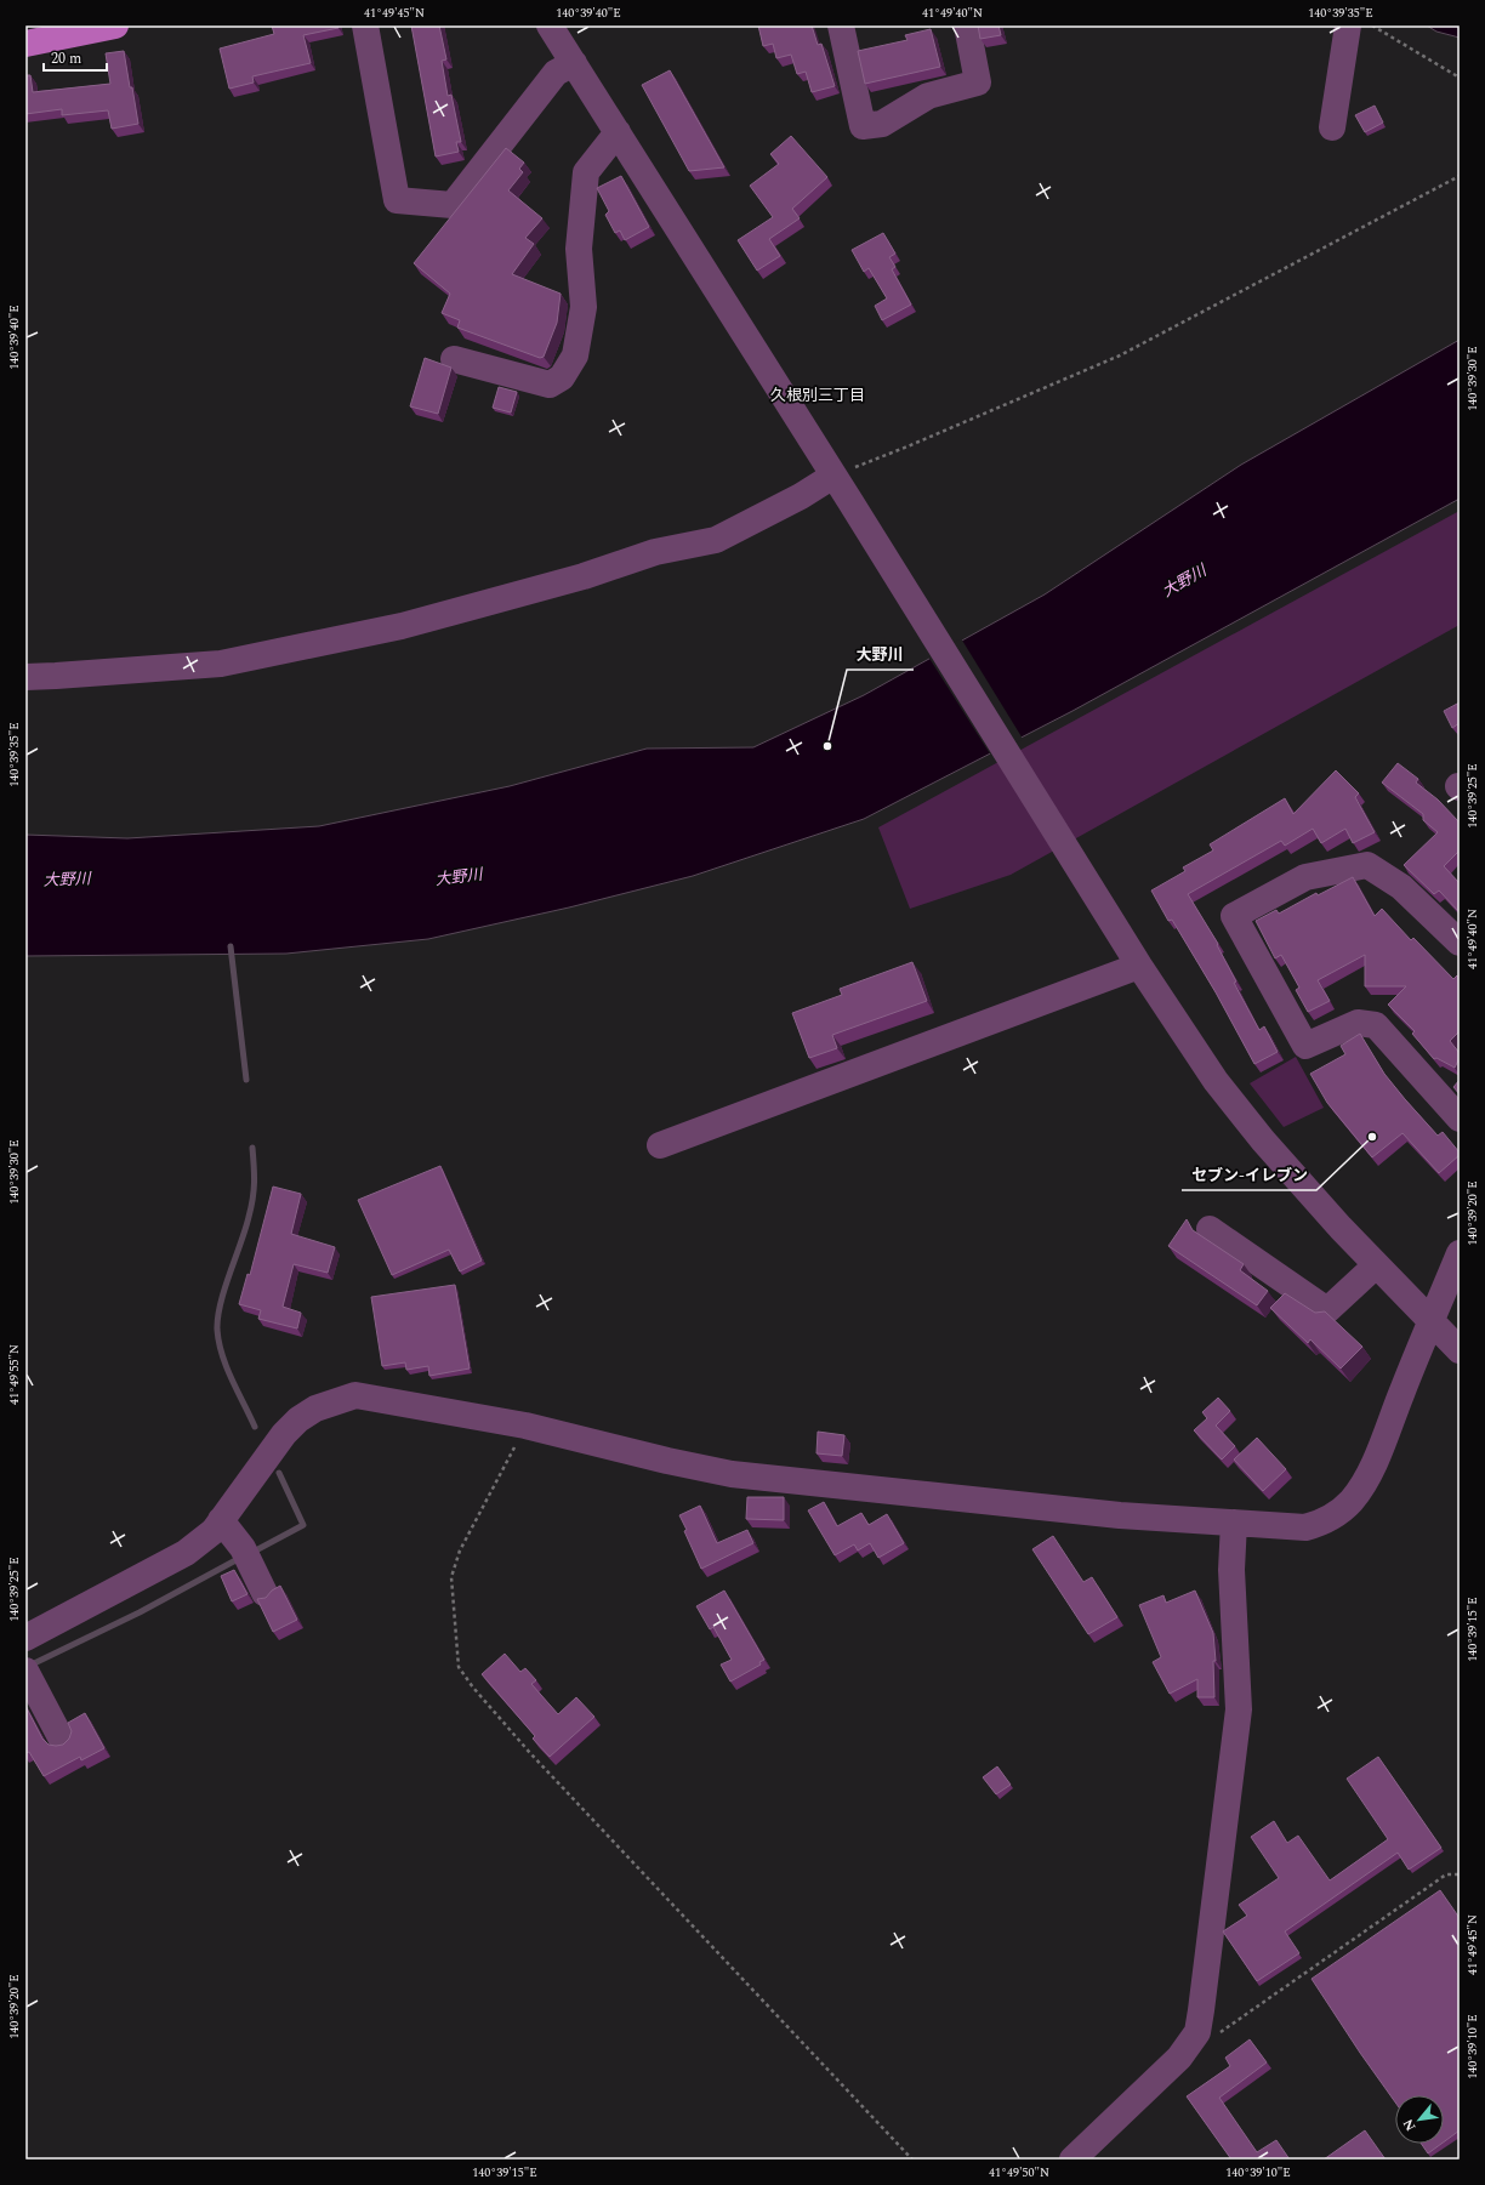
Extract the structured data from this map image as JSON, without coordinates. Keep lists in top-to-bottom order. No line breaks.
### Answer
{"districts":["久根別三丁目"],"water":["大野川"],"places":["大野川","セブン-イレブン"],"scale_bar":"20 m","north":"bottom left","coordinates":["41°49'45\"N","140°39'40\"E","41°49'40\"N","140°39'35\"E","140°39'30\"E","140°39'25\"E","140°39'20\"E","41°49'55\"N","140°39'15\"E","140°39'10\"E","41°49'50\"N"]}
